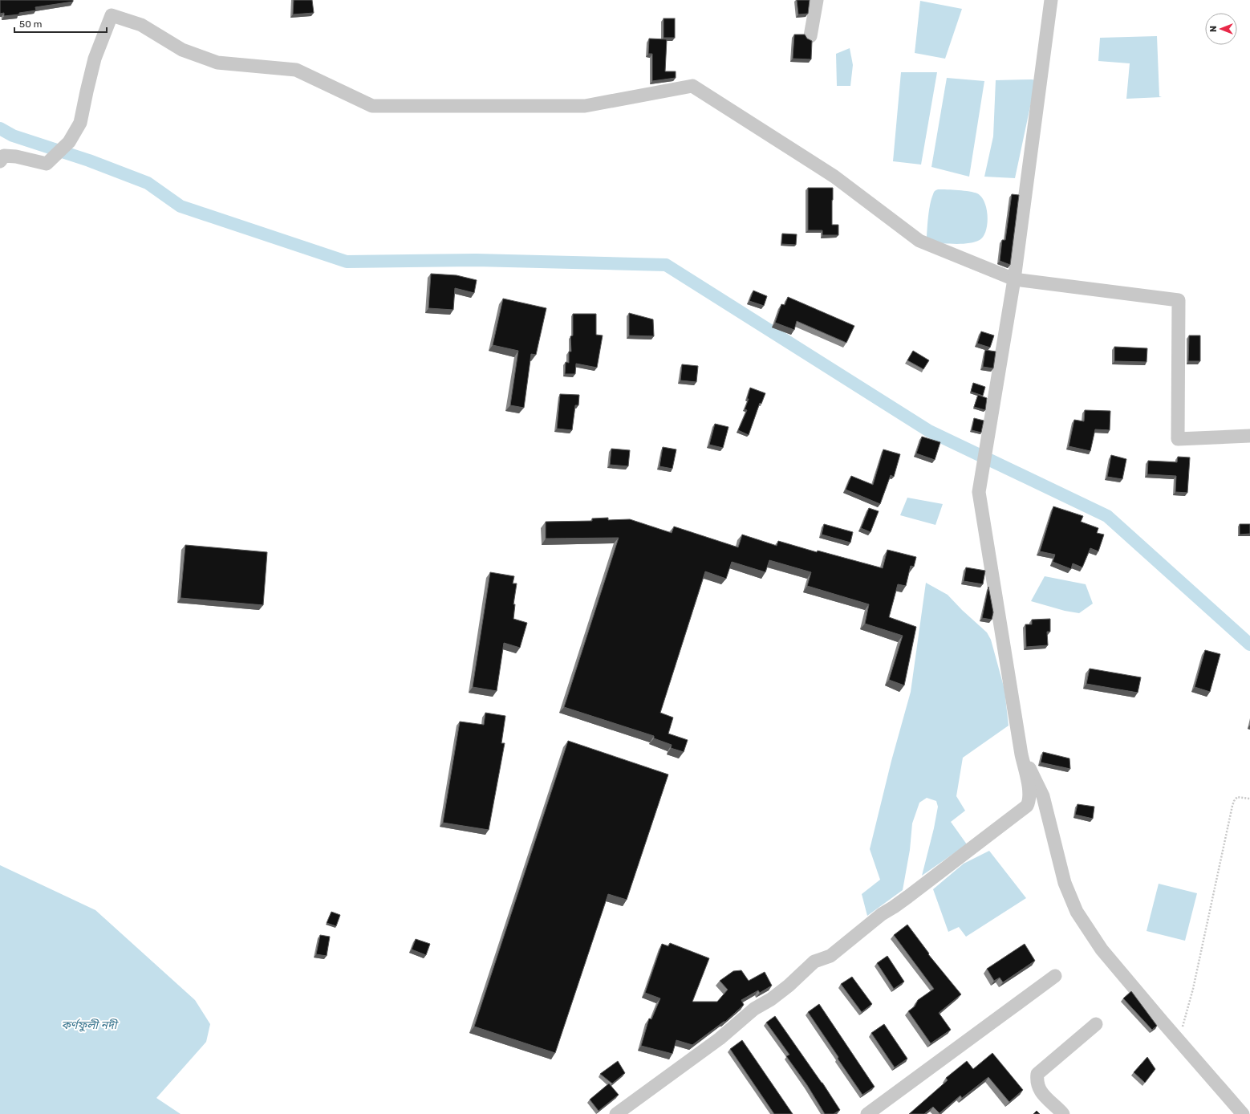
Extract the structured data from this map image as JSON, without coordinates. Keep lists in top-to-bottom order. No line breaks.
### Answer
{"water":["কর্ণফুলী নদী"],"scale_bar":"50 m","north":"left"}
